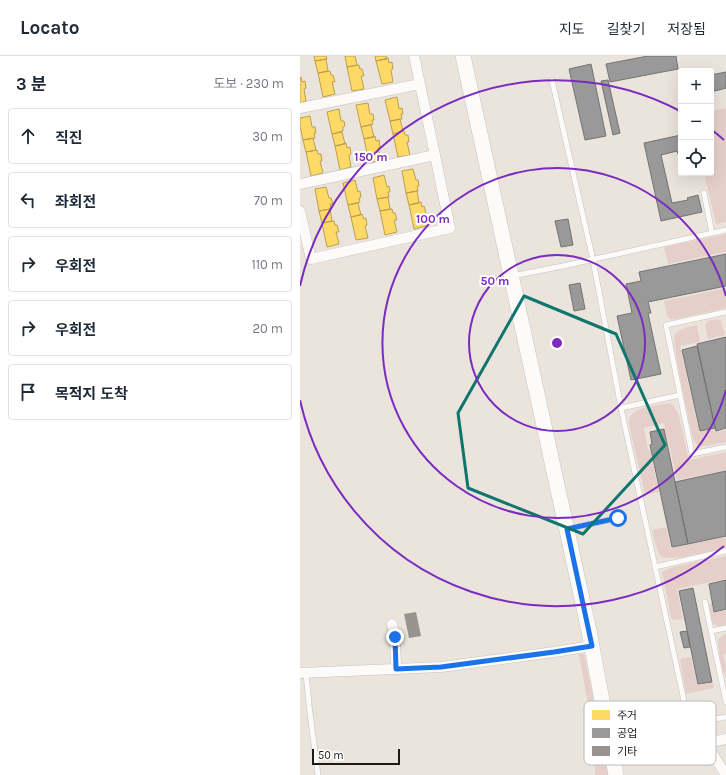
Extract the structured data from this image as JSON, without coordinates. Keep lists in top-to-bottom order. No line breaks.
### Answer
{"legend":["주거","공업","기타"],"scale_bar":"50 m","page":{"header":"Locato","nav":["지도","길찾기","저장됨"],"heading":["3 분","도보 · 230 m"],"map_buttons":["+","−"],"list":[["직진","30 m"],["좌회전","70 m"],["우회전","110 m"],["우회전","20 m"],"목적지 도착"],"scale":"50 m"},"rings":["150 m","100 m","50 m"]}
